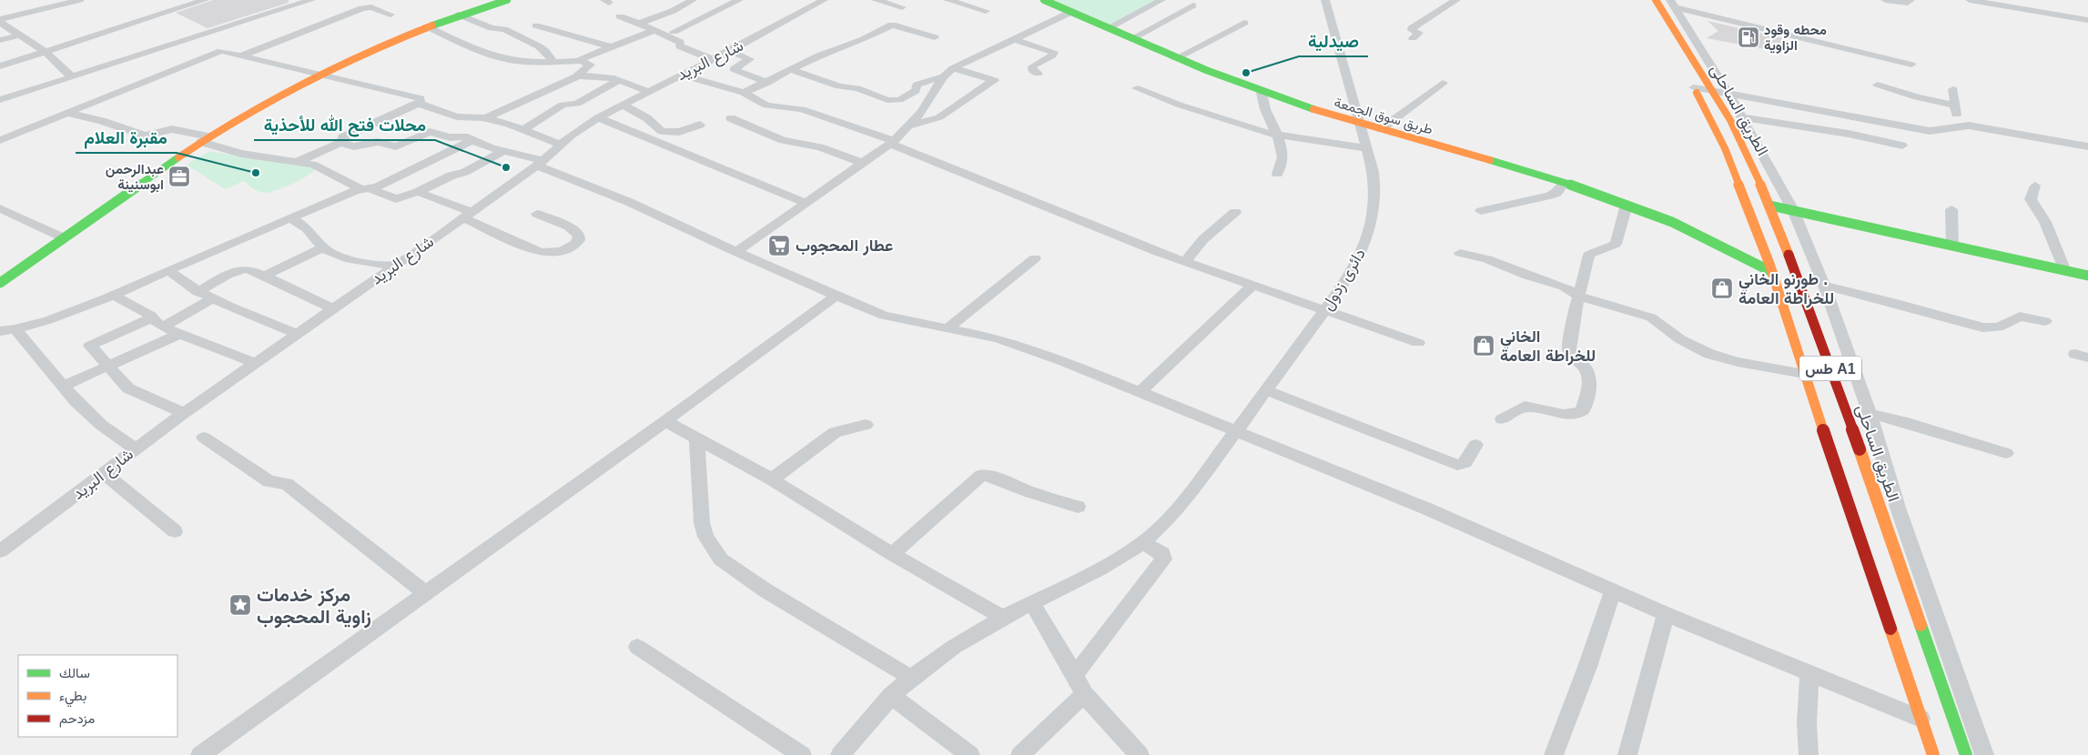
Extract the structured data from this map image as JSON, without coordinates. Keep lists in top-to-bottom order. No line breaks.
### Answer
{"streets":{"main road":["الطريق الساحلى","طريق سوق الجمعة","طس A1"],"street":["شارع البريد","دائرى زدول"]},"crossings":[["الطريق الساحلى","طريق سوق الجمعة"],["طريق سوق الجمعة","دائرى زدول"]],"places":{"fuel station":["محطه وقود الزاوية"],"other":["صيدلية","محلات فتح الله للأحذية","مقبرة العلام"],"office":["عبدالرحمن ابوسنينة"],"supermarket":["عطار المحجوب"],"shop":["طورنو الخاني . للخراطة العامة","الخاني للخراطة العامة"],"place":["مركز خدمات زاوية المحجوب"]},"legend":["سالك","بطيء","مزدحم"]}
